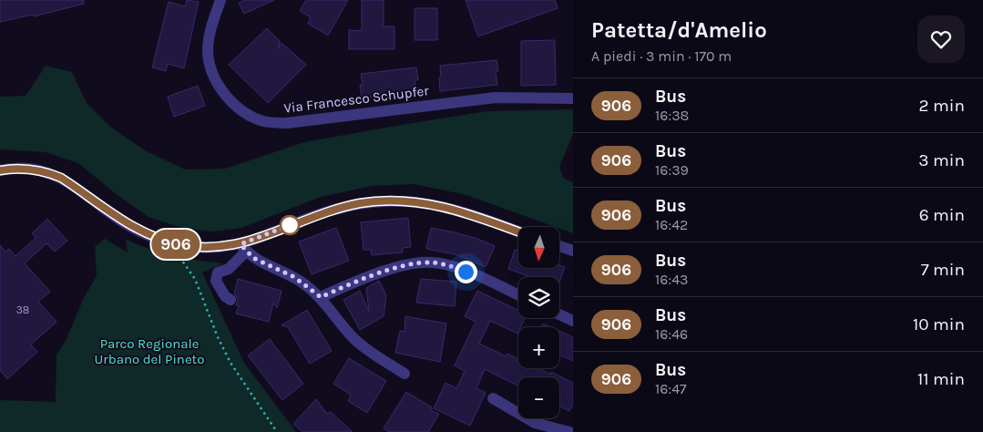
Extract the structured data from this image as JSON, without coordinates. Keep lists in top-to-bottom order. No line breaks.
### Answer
{"streets":{"street":["Via Francesco Schupfer"]},"parks":["Parco Regionale Urbano del Pineto"],"lines":["bus line 906"],"house_numbers":["38"],"north":"bottom","page":{"on_map":"906","heading":["Patetta/d'Amelio","A piedi · 3 min · 170 m"],"list":[{"mark":"906","name":"Bus","note":"16:38","value":"2 min"},{"mark":"906","name":"Bus","note":"16:39","value":"3 min"},{"mark":"906","name":"Bus","note":"16:42","value":"6 min"},{"mark":"906","name":"Bus","note":"16:43","value":"7 min"},{"mark":"906","name":"Bus","note":"16:46","value":"10 min"},{"mark":"906","name":"Bus","note":"16:47","value":"11 min"}],"map_buttons":["+","−"]}}
